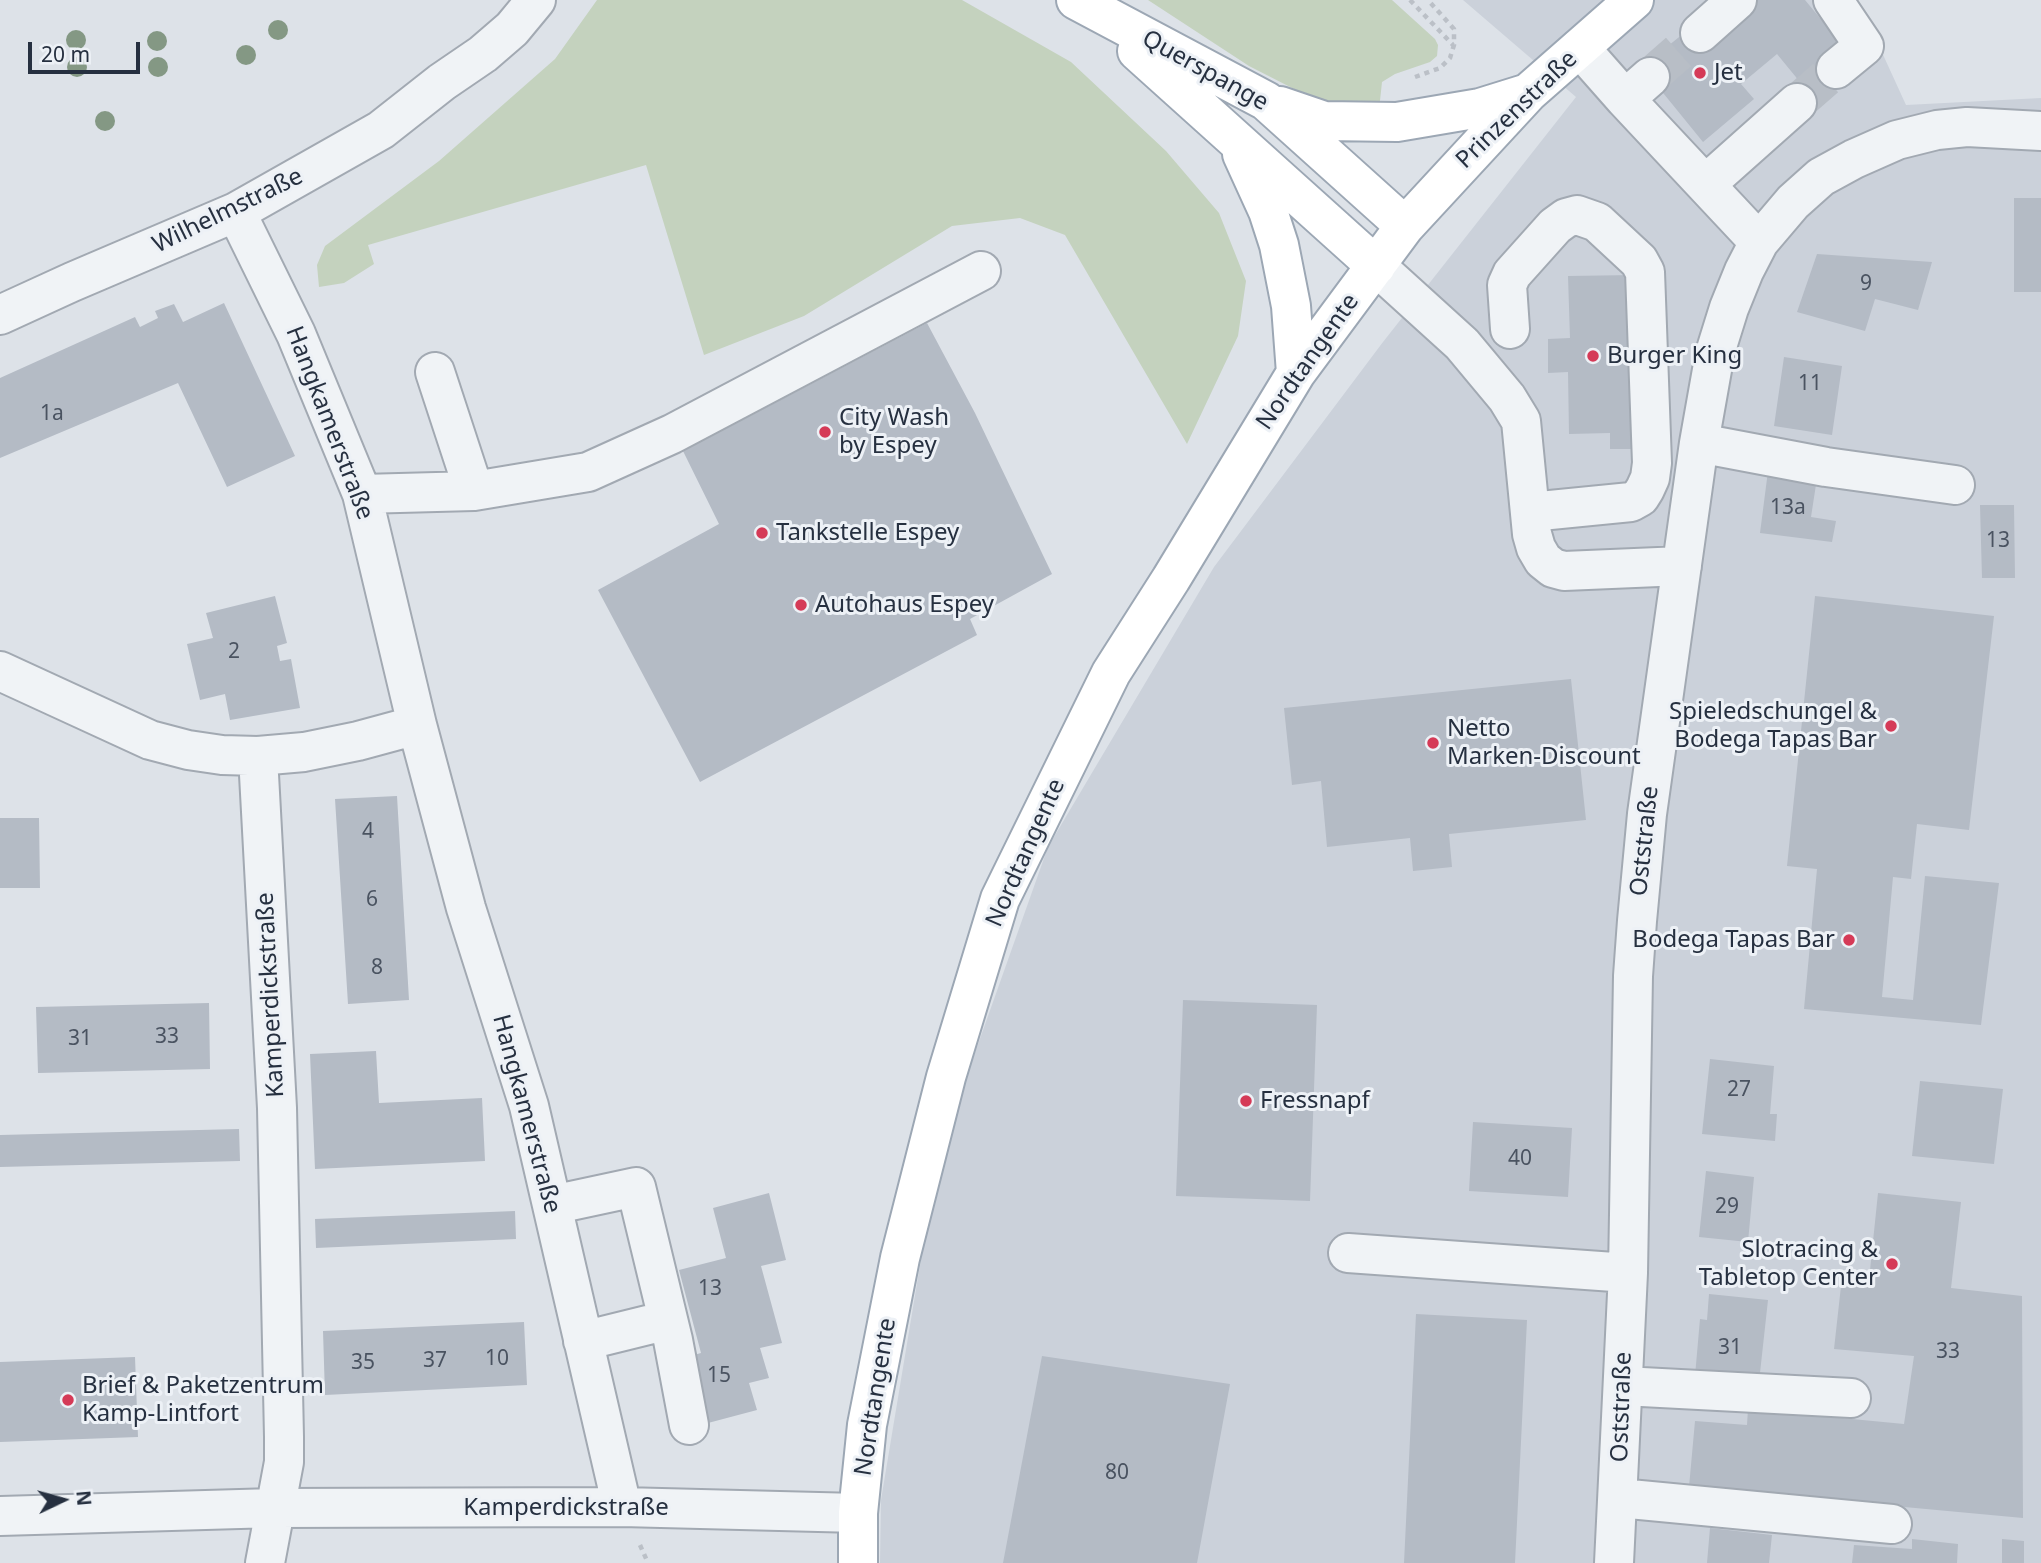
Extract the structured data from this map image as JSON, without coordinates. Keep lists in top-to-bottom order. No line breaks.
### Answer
{"streets":{"main road":["Querspange","Prinzenstraße","Nordtangente"],"street":["Wilhelmstraße","Hangkamerstraße","Oststraße","Kamperdickstraße"]},"crossings":[["Querspange","Prinzenstraße"],["Querspange","Nordtangente"],["Prinzenstraße","Nordtangente"],["Wilhelmstraße","Hangkamerstraße"],["Nordtangente","Kamperdickstraße"],["Hangkamerstraße","Kamperdickstraße"]],"places":["Jet","Burger King","City Wash by Espey","Tankstelle Espey","Autohaus Espey","Spieledschungel & Bodega Tapas Bar","Netto Marken-Discount","Bodega Tapas Bar","Fressnapf","Slotracing & Tabletop Center","Brief & Paketzentrum Kamp-Lintfort"],"house_numbers":["9","11","1a","13a","13","2","4","6","8","33","31","27","40","29","13","31","33","10","37","35","15","80"],"scale_bar":"20 m","north":"right"}
